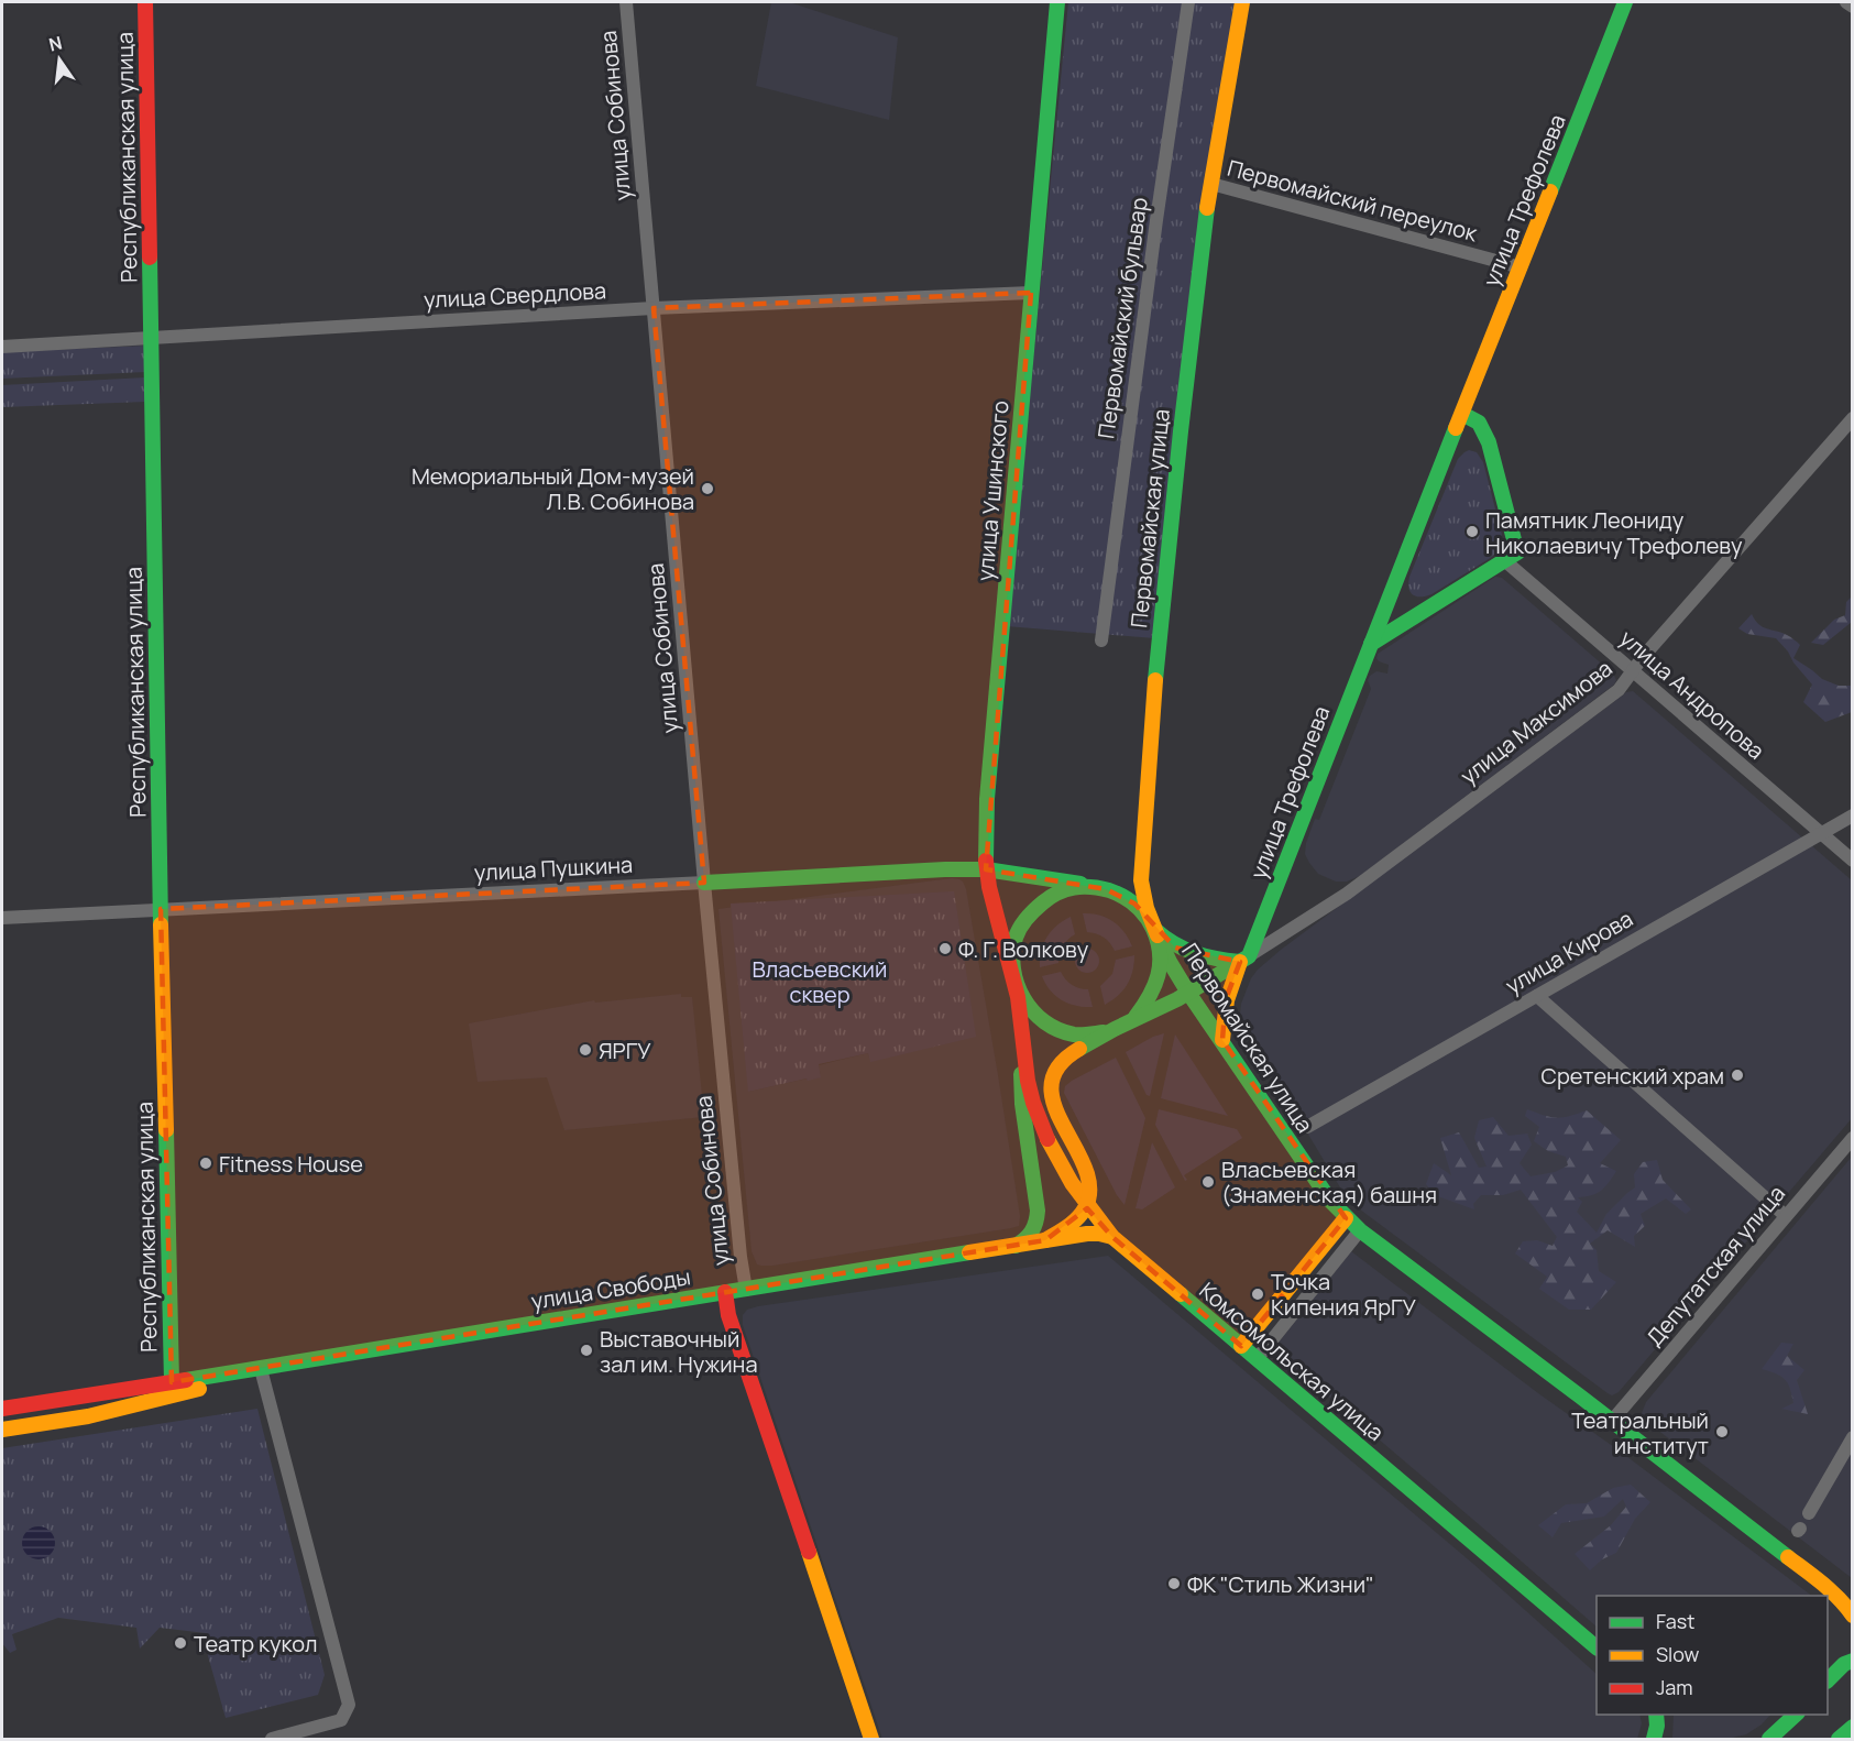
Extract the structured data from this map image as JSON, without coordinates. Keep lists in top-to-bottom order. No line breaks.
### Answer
{"streets":{"main road":["улица Собинова","Республиканская улица","улица Трефолева","улица Ушинского","Первомайская улица","улица Максимова","улица Пушкина","улица Свободы","Комсомольская улица"],"street":["Первомайский переулок","улица Свердлова","Первомайский бульвар","улица Андропова","улица Кирова","Депутатская улица"]},"crossings":[["улица Собинова","улица Свердлова"],["улица Собинова","улица Пушкина"],["улица Собинова","улица Свободы"],["Республиканская улица","улица Свердлова"],["Республиканская улица","улица Пушкина"],["Республиканская улица","улица Свободы"],["Первомайский переулок","улица Трефолева"],["Первомайский переулок","Первомайская улица"],["улица Трефолева","Первомайская улица"],["улица Трефолева","улица Максимова"],["улица Свердлова","улица Ушинского"],["улица Ушинского","Первомайская улица"],["улица Ушинского","улица Максимова"],["улица Ушинского","улица Пушкина"],["улица Ушинского","Комсомольская улица"],["Первомайская улица","улица Максимова"],["Первомайская улица","улица Пушкина"],["Первомайская улица","Депутатская улица"],["Первомайская улица","Комсомольская улица"],["улица Андропова","улица Максимова"],["улица Андропова","улица Кирова"],["улица Максимова","улица Пушкина"],["улица Максимова","Комсомольская улица"],["улица Пушкина","Комсомольская улица"],["улица Свободы","Комсомольская улица"]],"parks":["Власьевский сквер"],"places":["Мемориальный Дом-музей Л.В. Собинова","Памятник Леониду Николаевичу Трефолеву","Ф. Г. Волкову","ЯРГУ","Сретенский храм","Fitness House","Власьевская (Знаменская) башня","Точка Кипения ЯрГУ","Выставочный зал им. Нужина","Театральный институт","ФК \"Стиль Жизни\"","Театр кукол"],"legend":["Fast","Slow","Jam"],"north":"top"}
